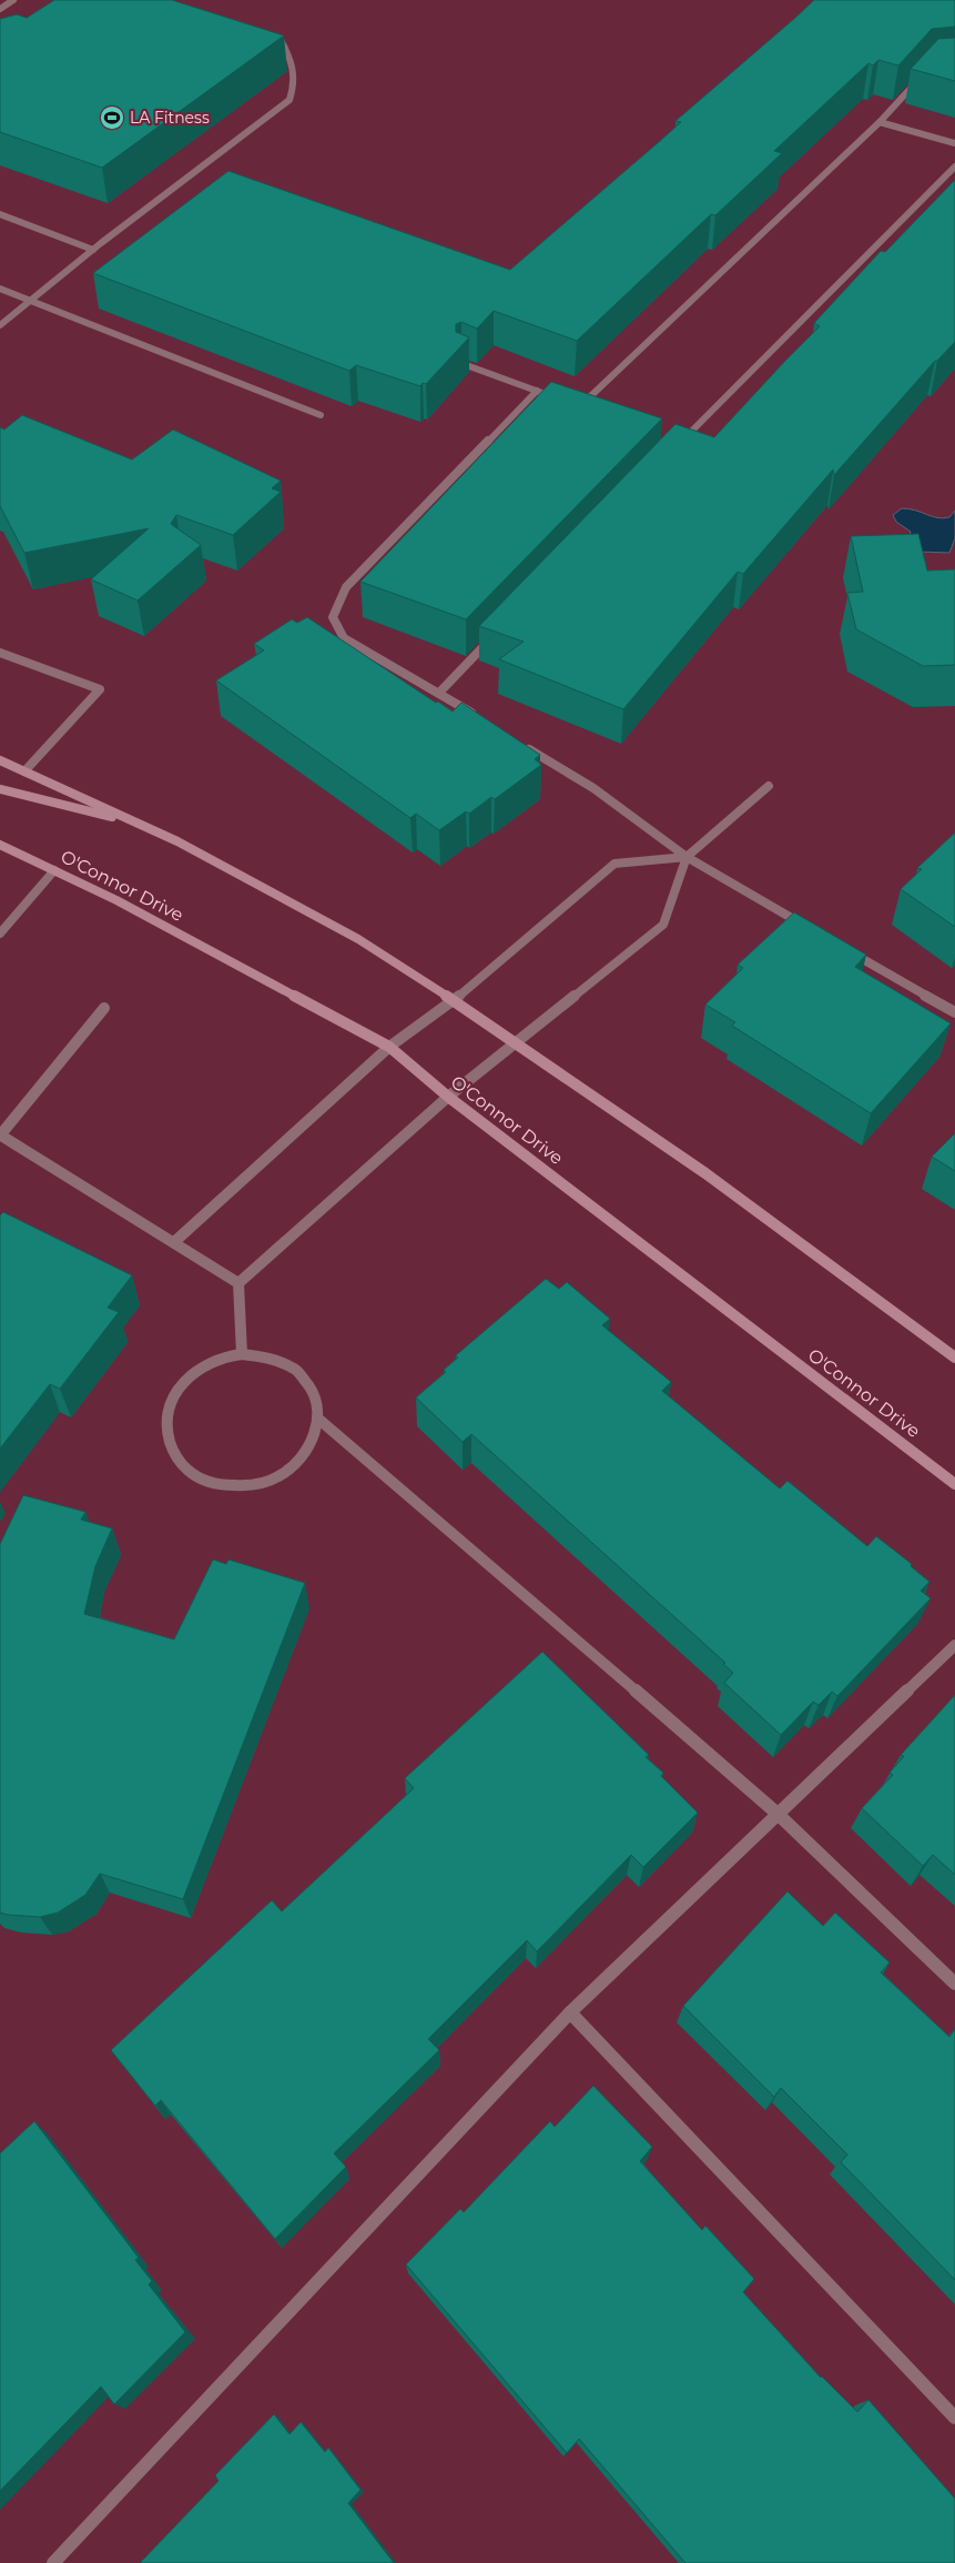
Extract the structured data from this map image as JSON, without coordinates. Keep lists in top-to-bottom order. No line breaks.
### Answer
{"streets":{"main road":["O'Connor Drive"]},"places":{"sports":["LA Fitness"]}}
